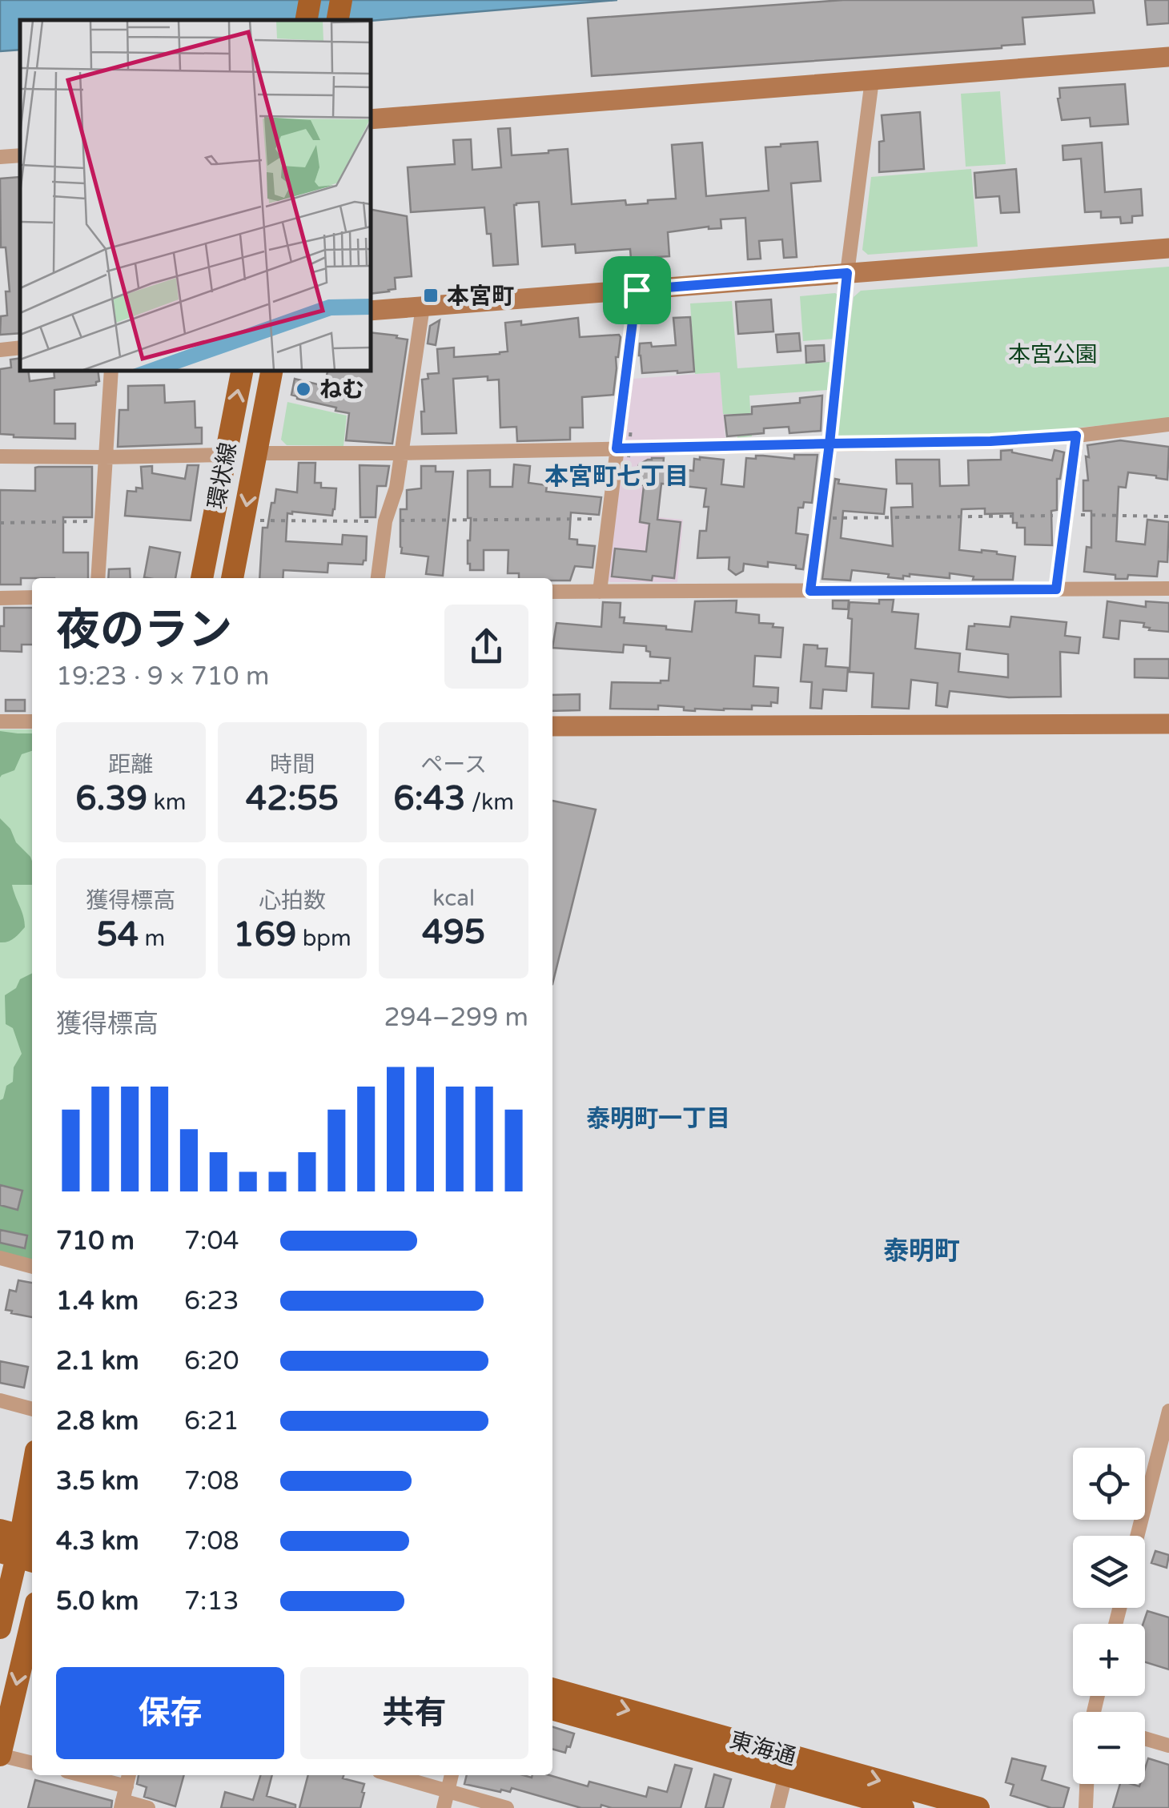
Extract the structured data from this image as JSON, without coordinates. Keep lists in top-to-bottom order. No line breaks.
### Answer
{"streets":{"main road":["環状線","東海通"]},"districts":["本宮町七丁目","泰明町一丁目","泰明町"],"parks":["本宮公園"],"places":{"transit":["本宮町"],"other":["ねむ"]},"page":{"heading":["夜のラン","19:23 · 9 × 710 m"],"stats":[["距離","6.39 km"],["時間","42:55"],["ペース","6:43 /km"],["獲得標高","54 m"],["心拍数","169 bpm"],["kcal","495"]],"chart":["獲得標高","294–299 m"],"list":[{"name":"710 m","note":"7:04"},{"name":"1.4 km","note":"6:23"},{"name":"2.1 km","note":"6:20"},{"name":"2.8 km","note":"6:21"},{"name":"3.5 km","note":"7:08"},{"name":"4.3 km","note":"7:08"},{"name":"5.0 km","note":"7:13"}],"map_buttons":["+","−"],"buttons":["保存","共有"]}}
